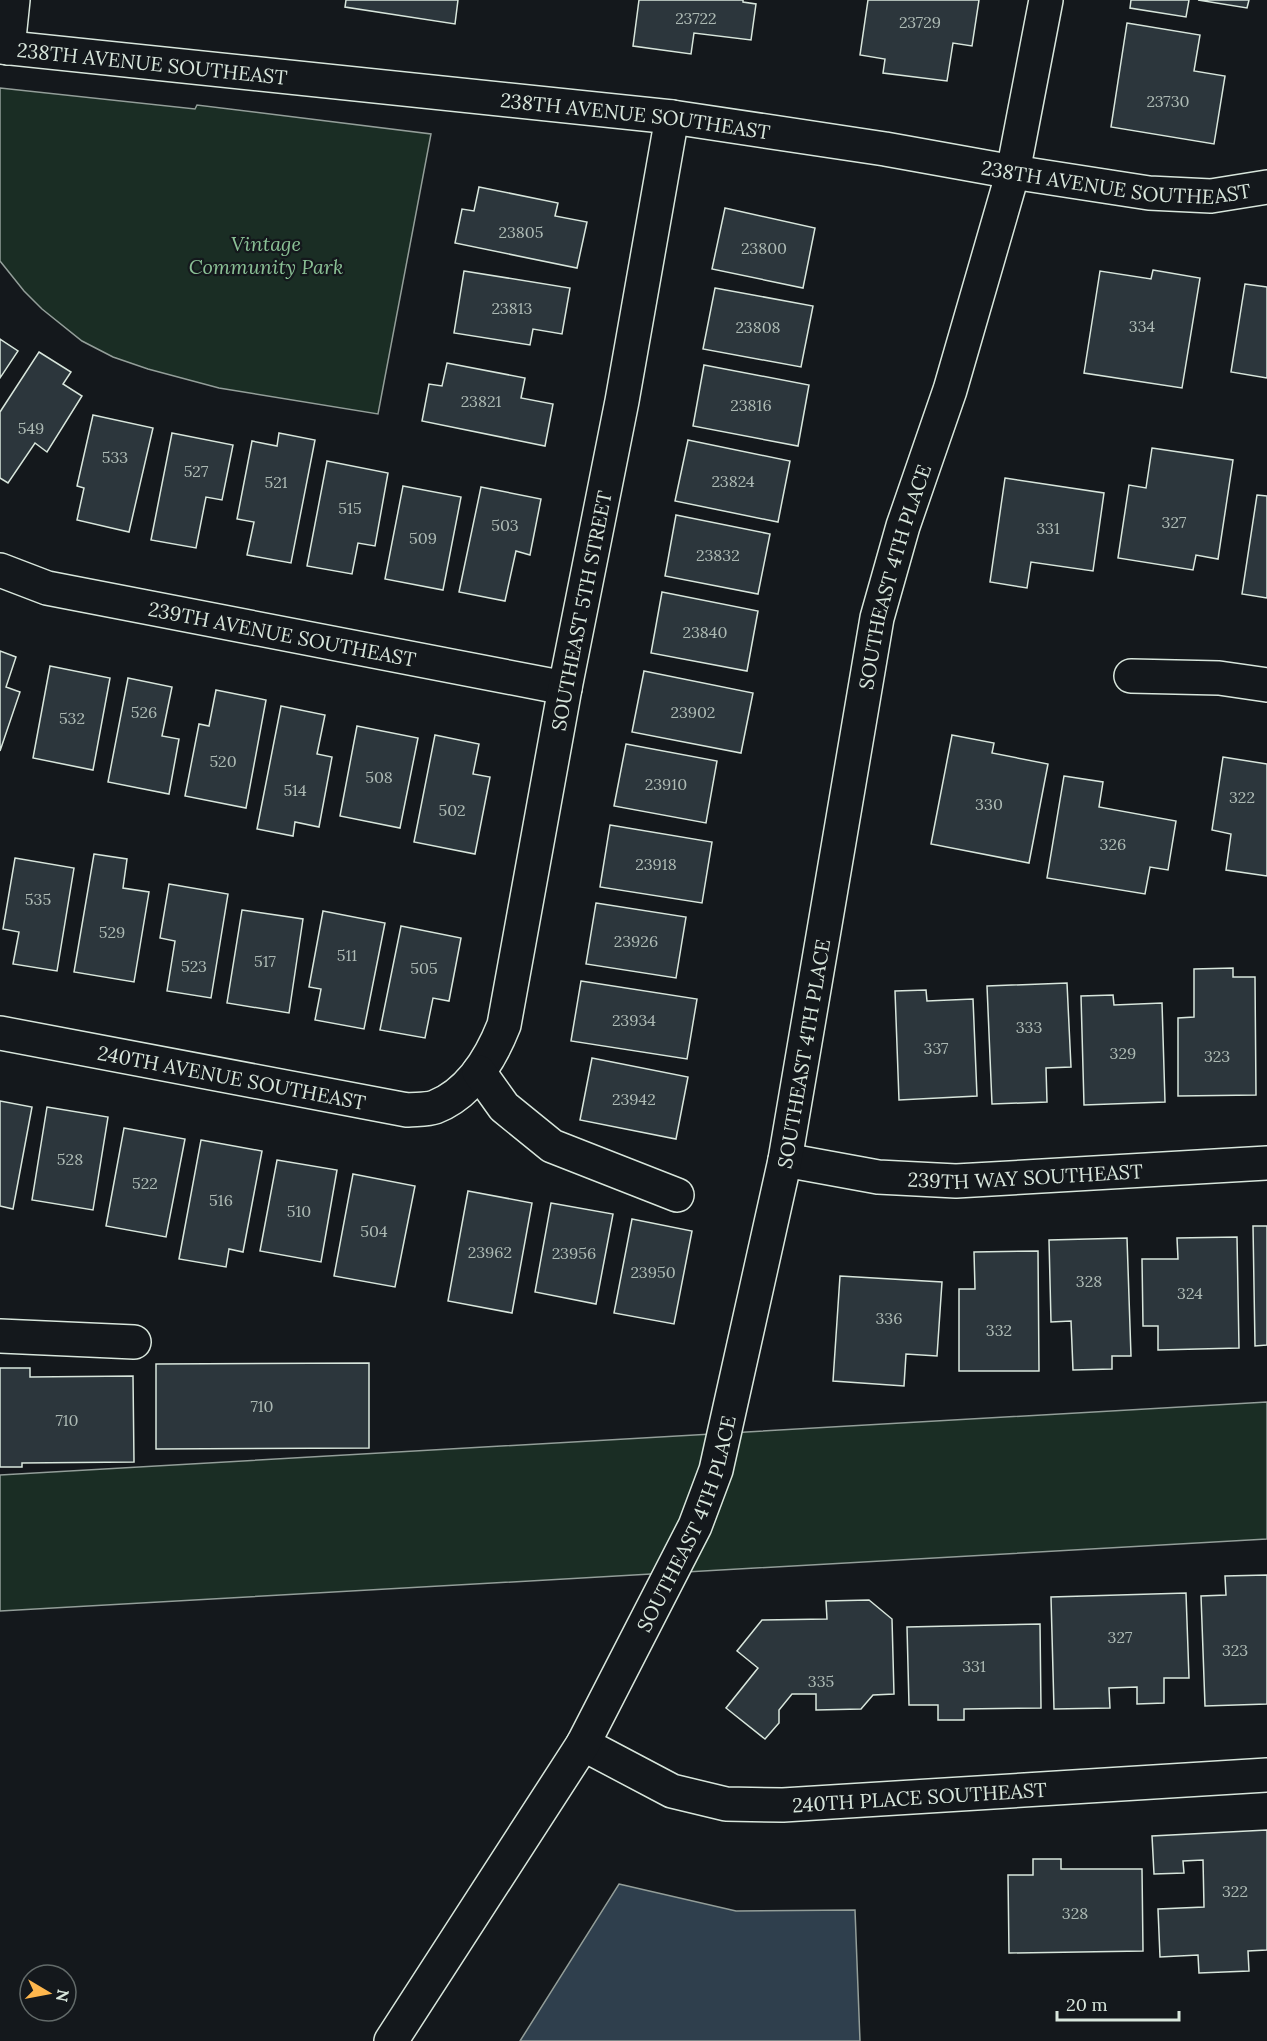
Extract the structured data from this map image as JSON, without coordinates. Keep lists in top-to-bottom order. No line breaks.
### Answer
{"streets":{"street":["238TH AVENUE SOUTHEAST","SOUTHEAST 4TH PLACE","SOUTHEAST 5TH STREET","239TH AVENUE SOUTHEAST","240TH AVENUE SOUTHEAST","239TH WAY SOUTHEAST","240TH PLACE SOUTHEAST"]},"crossings":[["238TH AVENUE SOUTHEAST","SOUTHEAST 4TH PLACE"],["238TH AVENUE SOUTHEAST","SOUTHEAST 5TH STREET"],["SOUTHEAST 4TH PLACE","239TH WAY SOUTHEAST"],["SOUTHEAST 4TH PLACE","240TH PLACE SOUTHEAST"],["SOUTHEAST 5TH STREET","239TH AVENUE SOUTHEAST"],["SOUTHEAST 5TH STREET","240TH AVENUE SOUTHEAST"]],"parks":["Vintage Community Park"],"house_numbers":["23722","23729","23730","23805","23800","23813","334","23808","23821","23816","549","533","527","23824","521","515","327","503","331","509","23832","23840","526","23902","532","520","508","23910","514","322","330","502","326","23918","535","529","23926","511","517","523","505","23934","333","337","329","323","23942","528","522","516","510","504","23962","23956","23950","328","324","336","332","710","710","327","323","331","335","322","328"],"scale_bar":"20 m","north":"right"}
